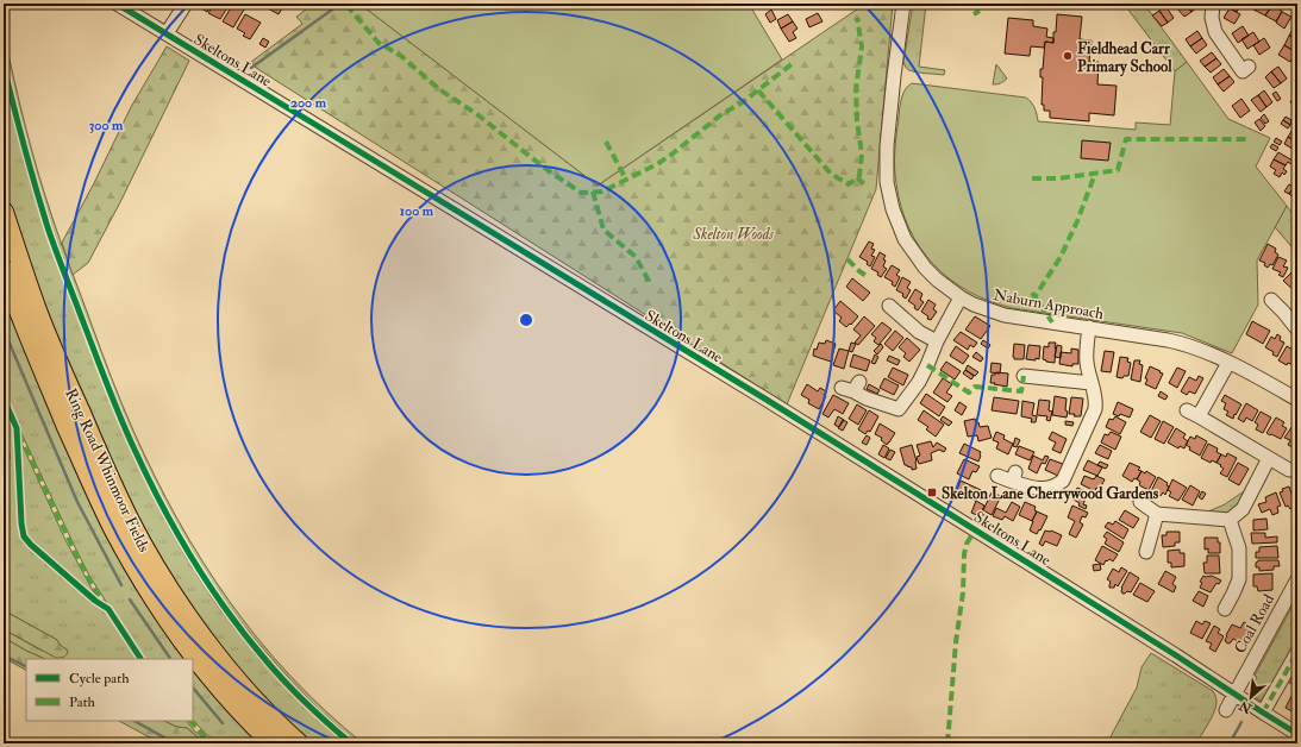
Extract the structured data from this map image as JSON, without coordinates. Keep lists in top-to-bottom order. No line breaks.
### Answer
{"streets":{"highway":["Ring Road Whinmoor Fields"],"street":["Skeltons Lane","Naburn Approach","Coal Road"]},"crossings":[["Skeltons Lane","Coal Road"]],"parks":["Skelton Woods"],"places":{"other":["Fieldhead Carr Primary School"],"transit":["Skelton Lane Cherrywood Gardens"]},"legend":["Cycle path","Path"],"north":"bottom left","rings":["200 m","300 m","100 m"]}
